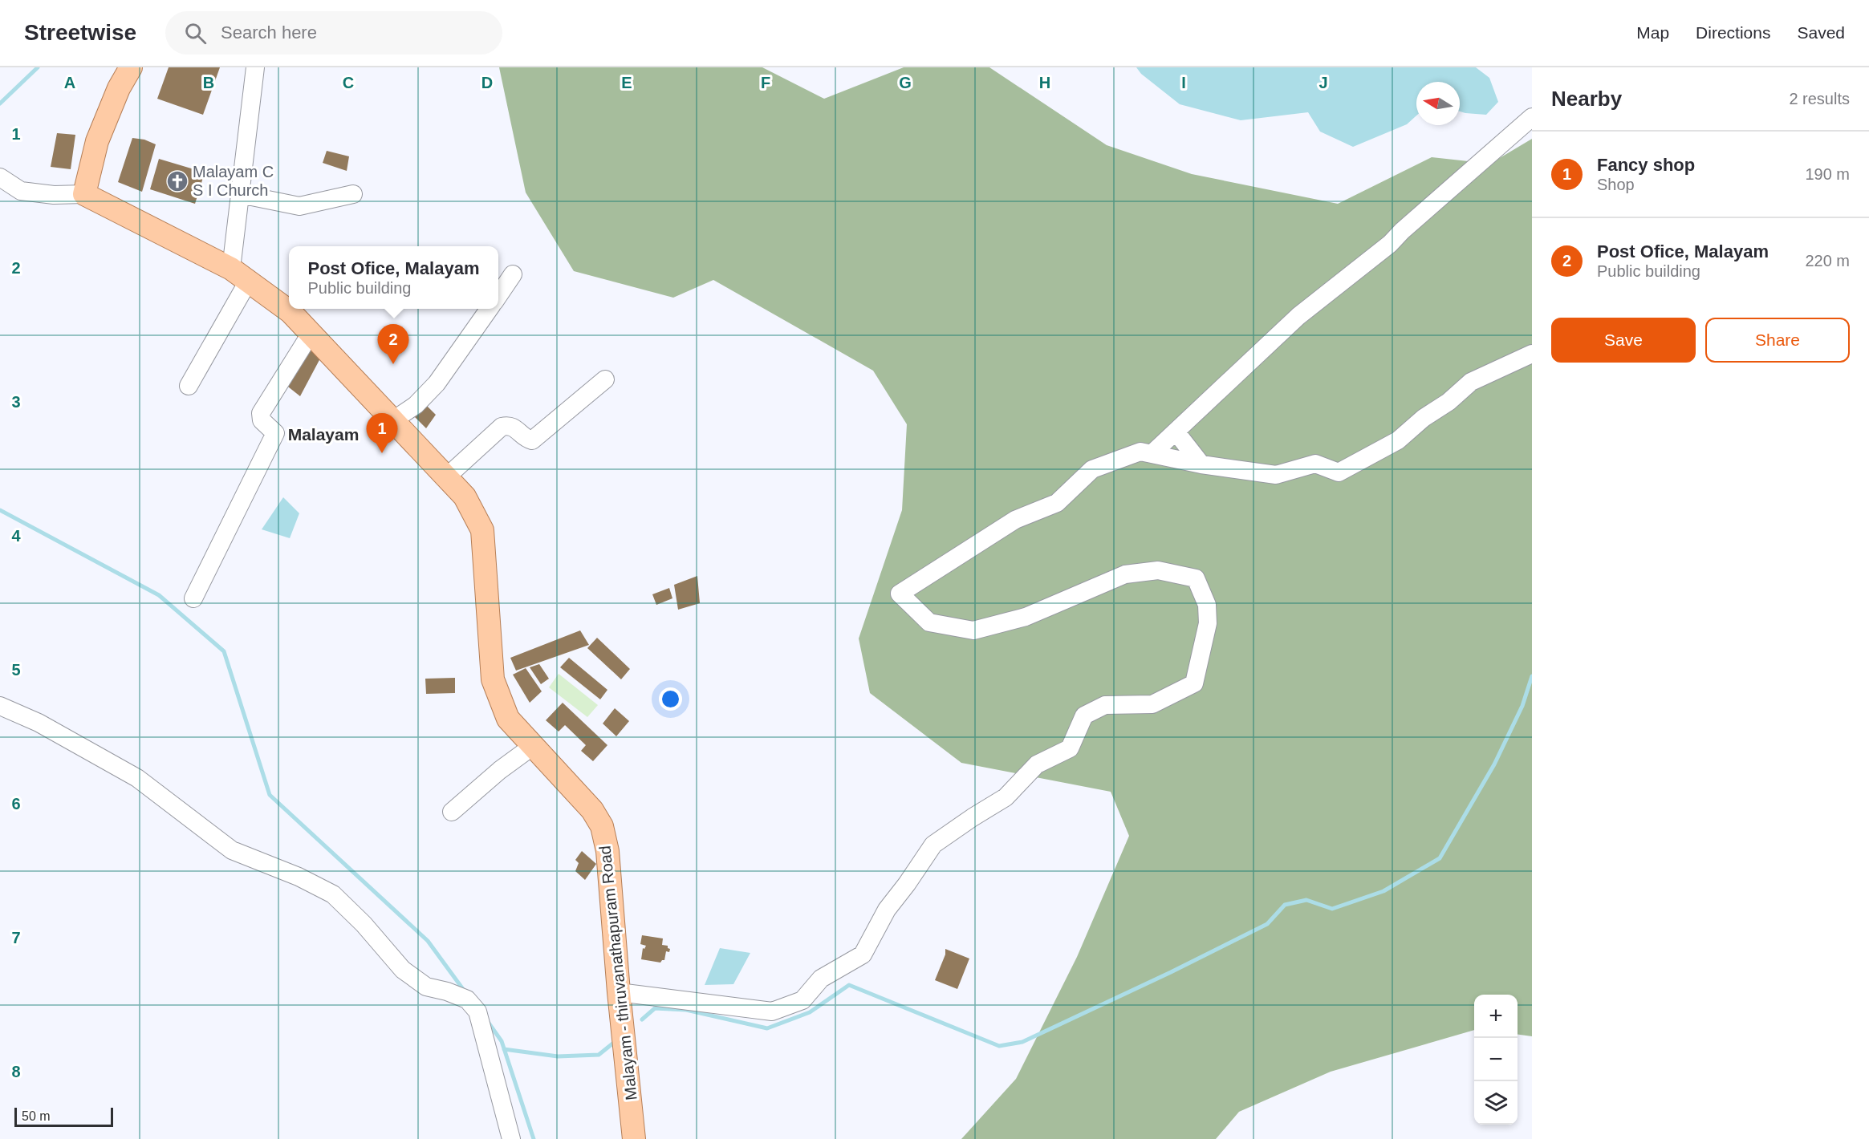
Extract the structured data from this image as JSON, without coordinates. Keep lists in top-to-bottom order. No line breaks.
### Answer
{"streets":{"main road":["Malayam - thiruvanathapuram Road"]},"districts":["Malayam"],"places":{"church":["Malayam C S I Church"]},"scale_bar":"50 m","north":"left","page":{"header":"Streetwise","search":"Search here","nav":["Map","Directions","Saved"],"heading":["Nearby","2 results"],"list":[{"mark":"1","name":"Fancy shop","note":"Shop","value":"190 m"},{"mark":"2","name":"Post Ofice, Malayam","note":"Public building","value":"220 m"}],"popup":["Post Ofice, Malayam","Public building"],"buttons":["Save","Share"],"pins":["2","1"],"map_buttons":["+","−"],"scale":"50 m"},"grid":{"columns":["A","B","C","D","E","F","G","H","I","J"],"rows":["1","2","3","4","5","6","7","8"]}}
